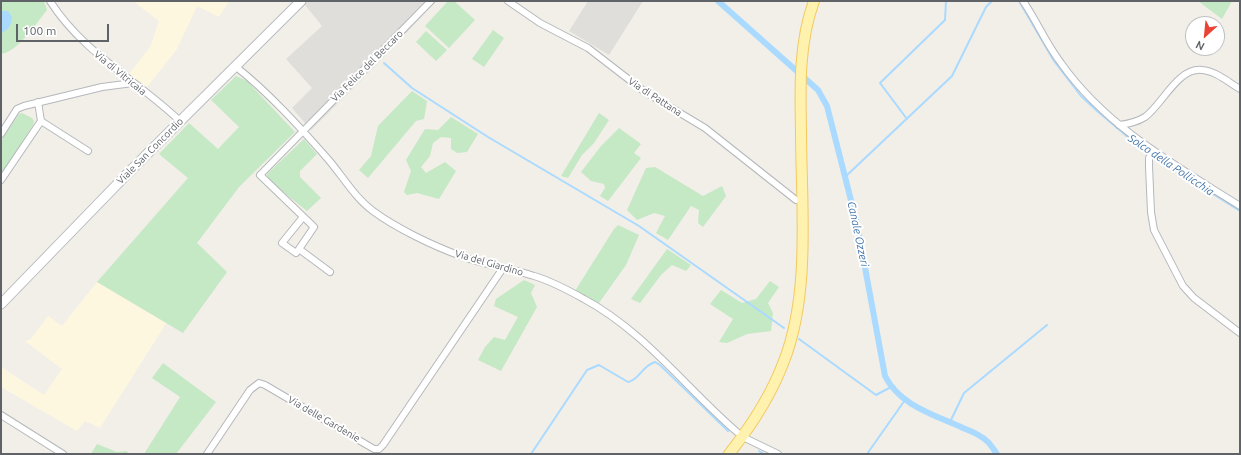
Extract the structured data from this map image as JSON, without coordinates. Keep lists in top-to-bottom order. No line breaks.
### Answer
{"streets":{"main road":["Viale San Concordio"],"street":["Via Felice del Beccaro","Via di Vitricaia","Via di Pattana","Via del Giardino","Via delle Gardenie"]},"crossings":[["Via Felice del Beccaro","Via del Giardino"],["Via di Vitricaia","Viale San Concordio"],["Viale San Concordio","Via del Giardino"],["Via del Giardino","Via delle Gardenie"]],"water":["Solco della Pollicchia","Canale Ozzeri"],"scale_bar":"100 m","north":"bottom left"}
